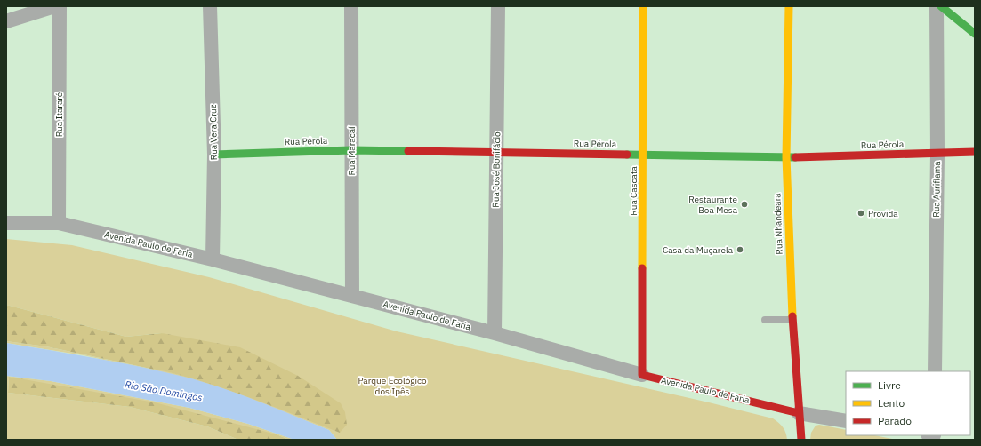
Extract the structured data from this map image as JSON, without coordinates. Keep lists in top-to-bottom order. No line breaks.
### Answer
{"streets":{"street":["Rua Itararé","Rua Vera Cruz","Rua Pérola","Rua Maracaí","Rua José Bonifácio","Rua Auriflama","Rua Cascata","Rua Nhandeara","Avenida Paulo de Faria"]},"crossings":[["Rua Itararé","Avenida Paulo de Faria"],["Rua Vera Cruz","Rua Pérola"],["Rua Vera Cruz","Avenida Paulo de Faria"],["Rua Pérola","Rua Maracaí"],["Rua Pérola","Rua José Bonifácio"],["Rua Pérola","Rua Auriflama"],["Rua Pérola","Rua Cascata"],["Rua Pérola","Rua Nhandeara"],["Rua Maracaí","Avenida Paulo de Faria"],["Rua José Bonifácio","Avenida Paulo de Faria"],["Rua Cascata","Avenida Paulo de Faria"],["Rua Nhandeara","Avenida Paulo de Faria"]],"water":["Rio São Domingos"],"parks":["Parque Ecológico dos Ipês"],"places":["Restaurante Boa Mesa","Provida","Casa da Muçarela"],"legend":["Livre","Lento","Parado"]}
